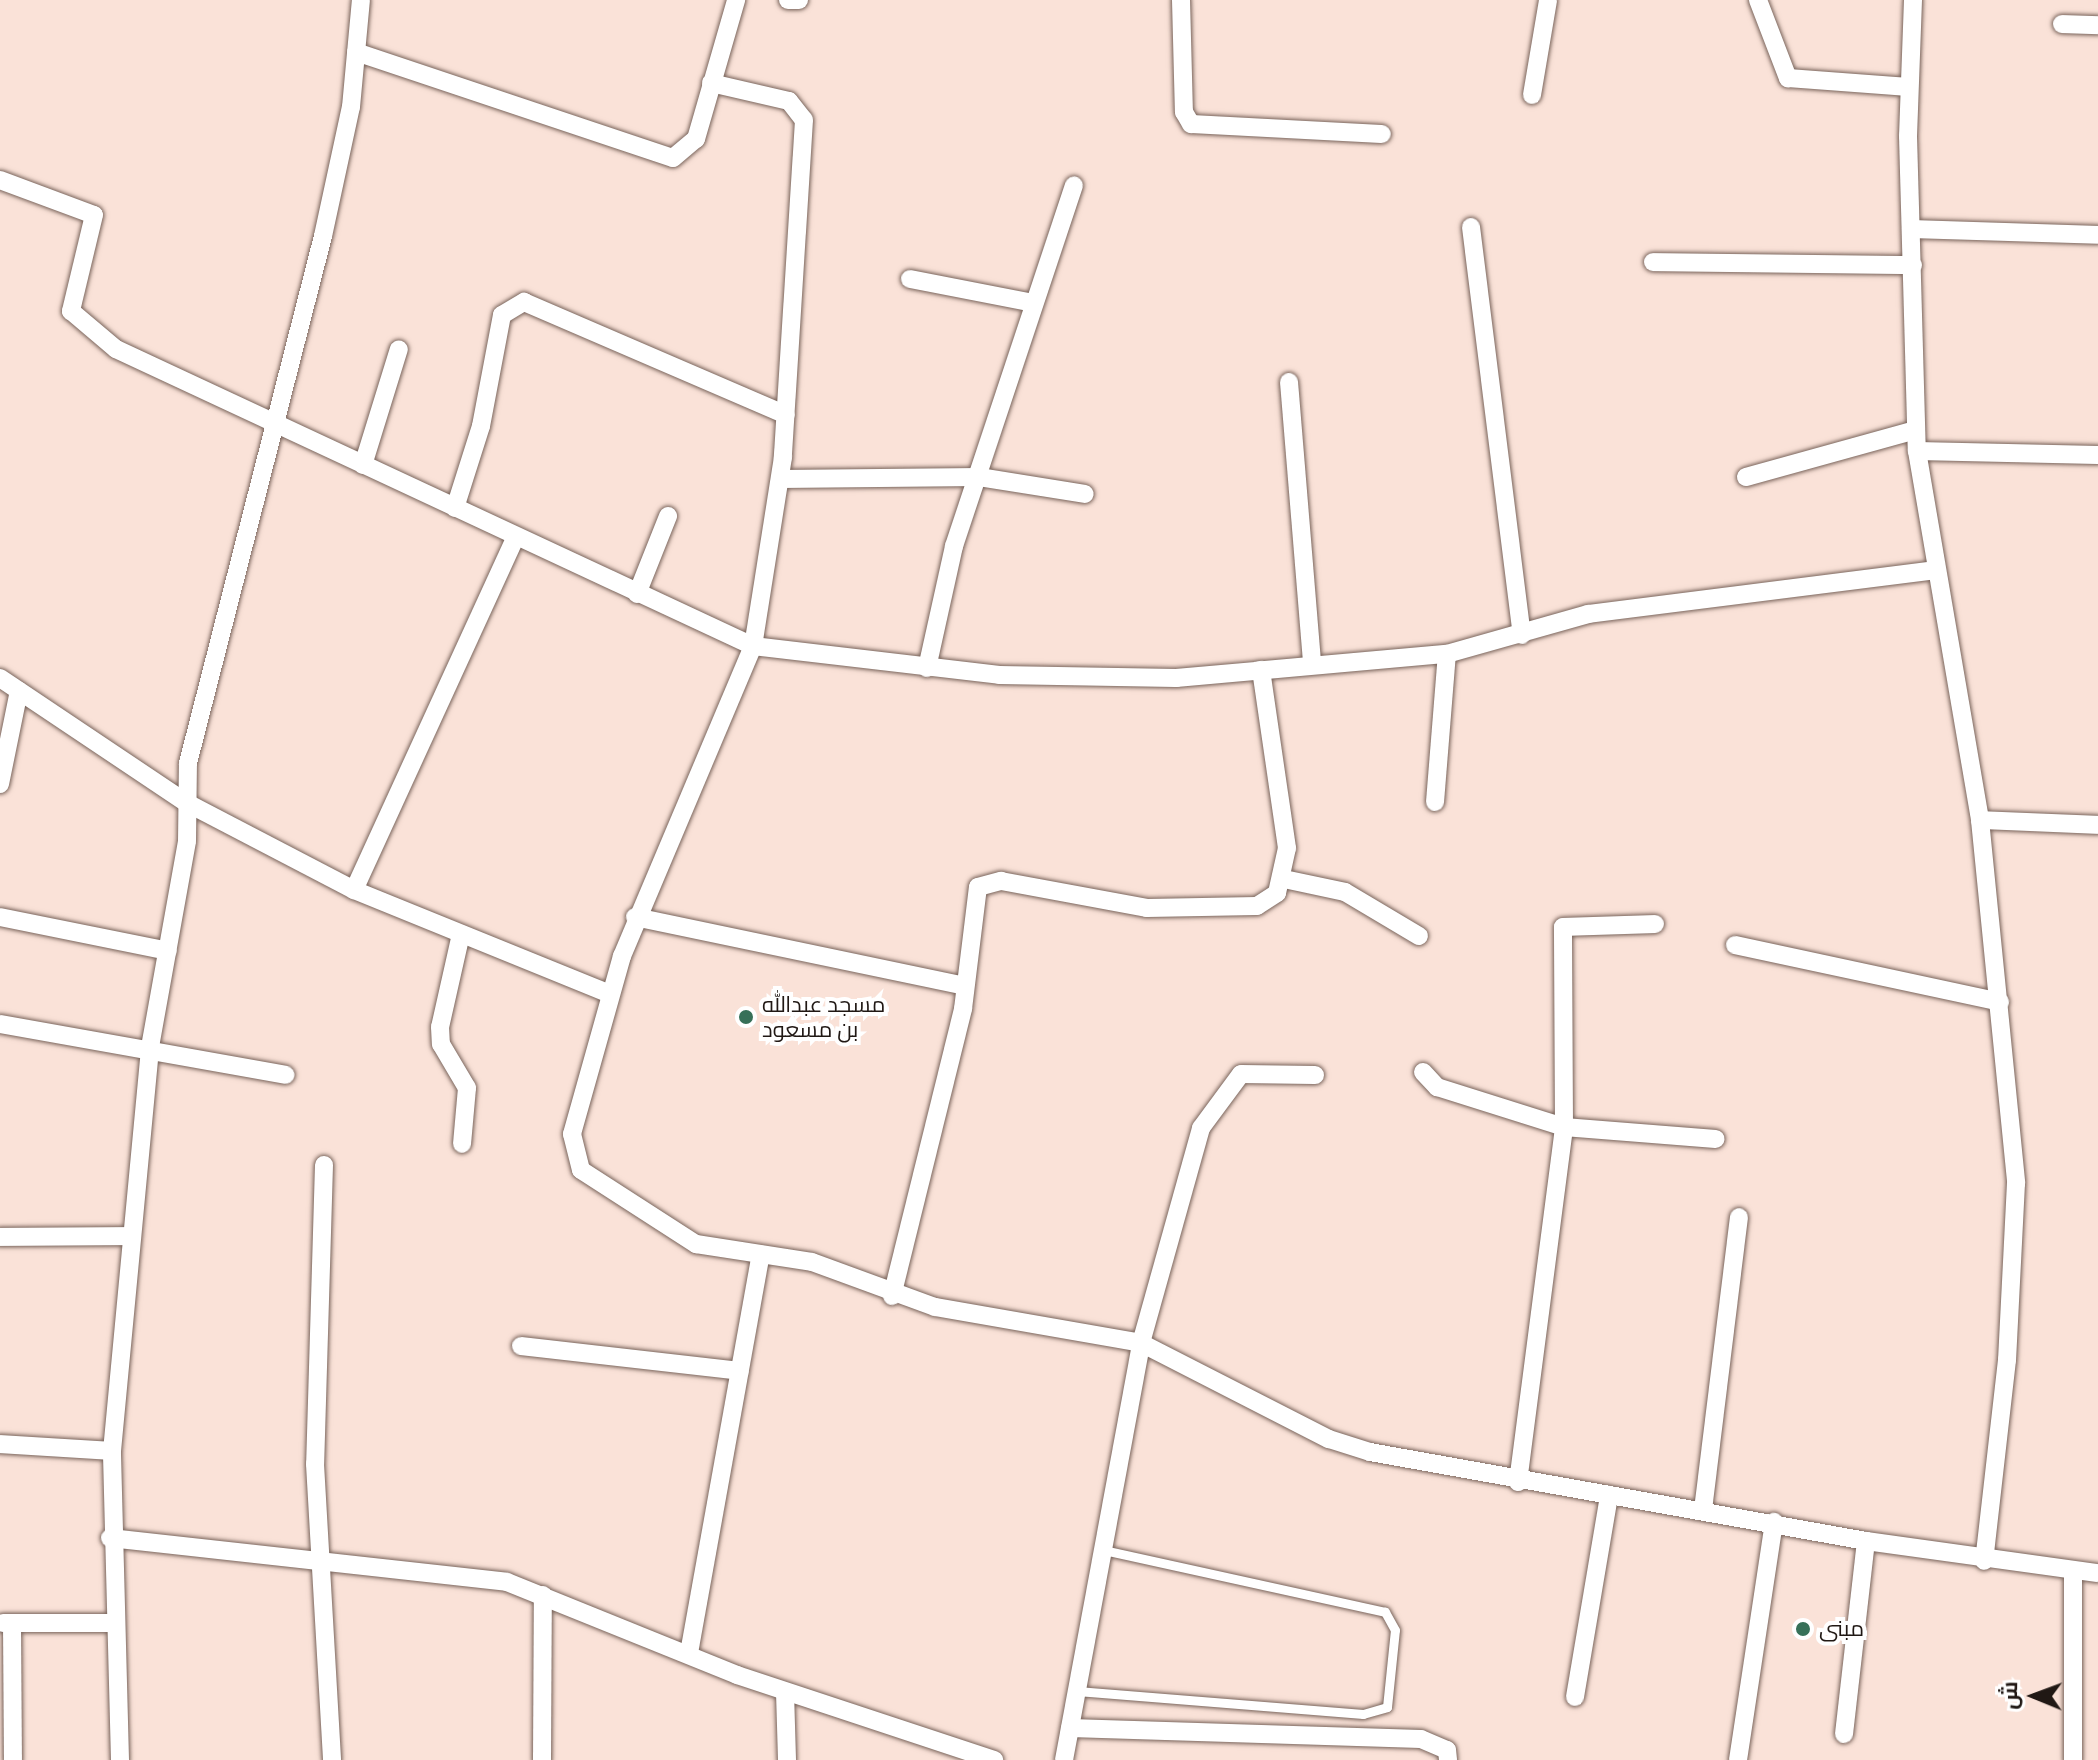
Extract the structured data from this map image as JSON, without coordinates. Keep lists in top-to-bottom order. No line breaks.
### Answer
{"places":["مسجد عبدالله بن مسعود","مبنى"],"north":"left"}
